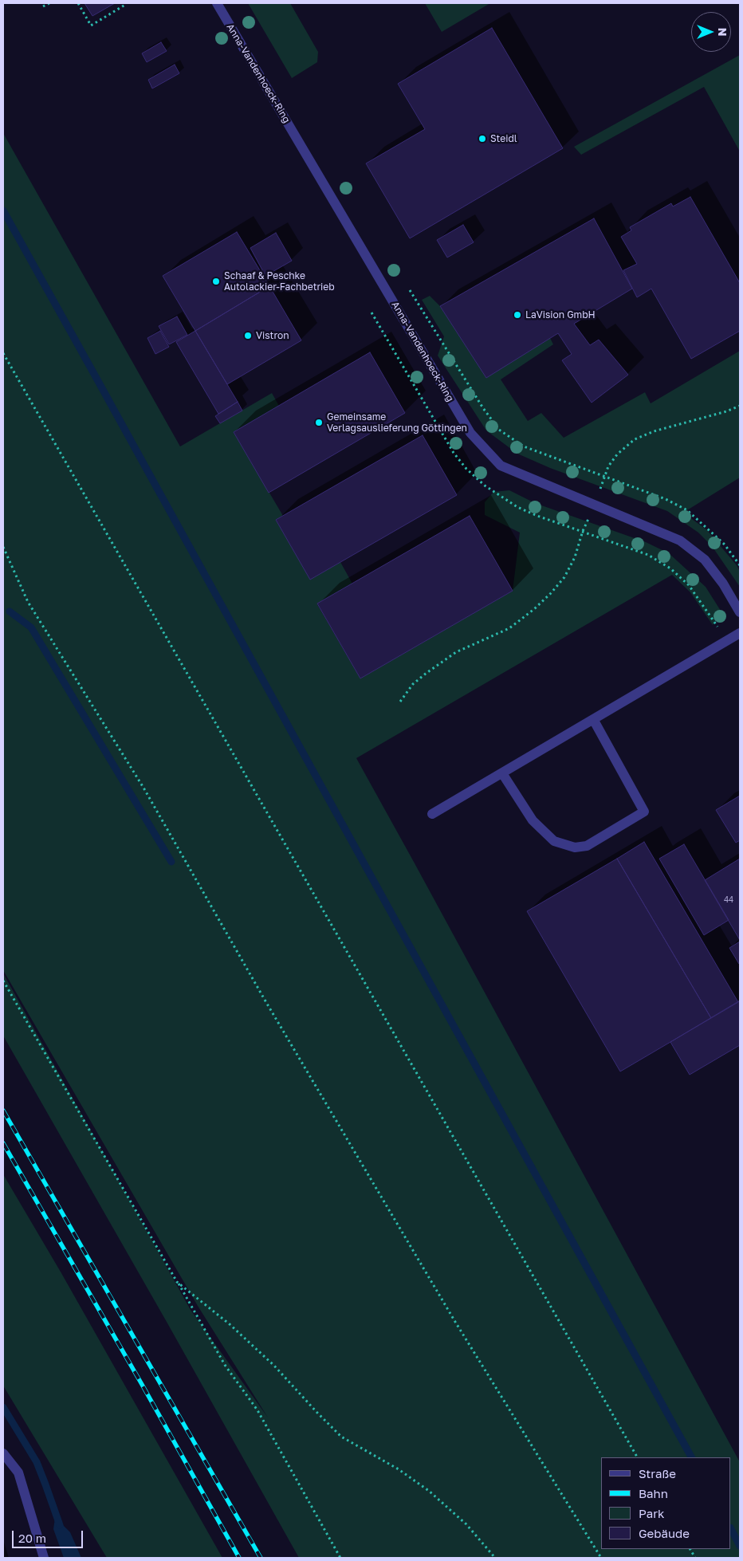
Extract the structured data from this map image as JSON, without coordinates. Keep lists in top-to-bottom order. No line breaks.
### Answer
{"streets":{"street":["Anna-Vandenhoeck-Ring"]},"places":["Steidl","Schaaf & Peschke Autolackier-Fachbetrieb","LaVision GmbH","Vistron","Gemeinsame Verlagsauslieferung Göttingen"],"house_numbers":["44"],"legend":["Straße","Bahn","Park","Gebäude"],"scale_bar":"20 m","north":"right"}
